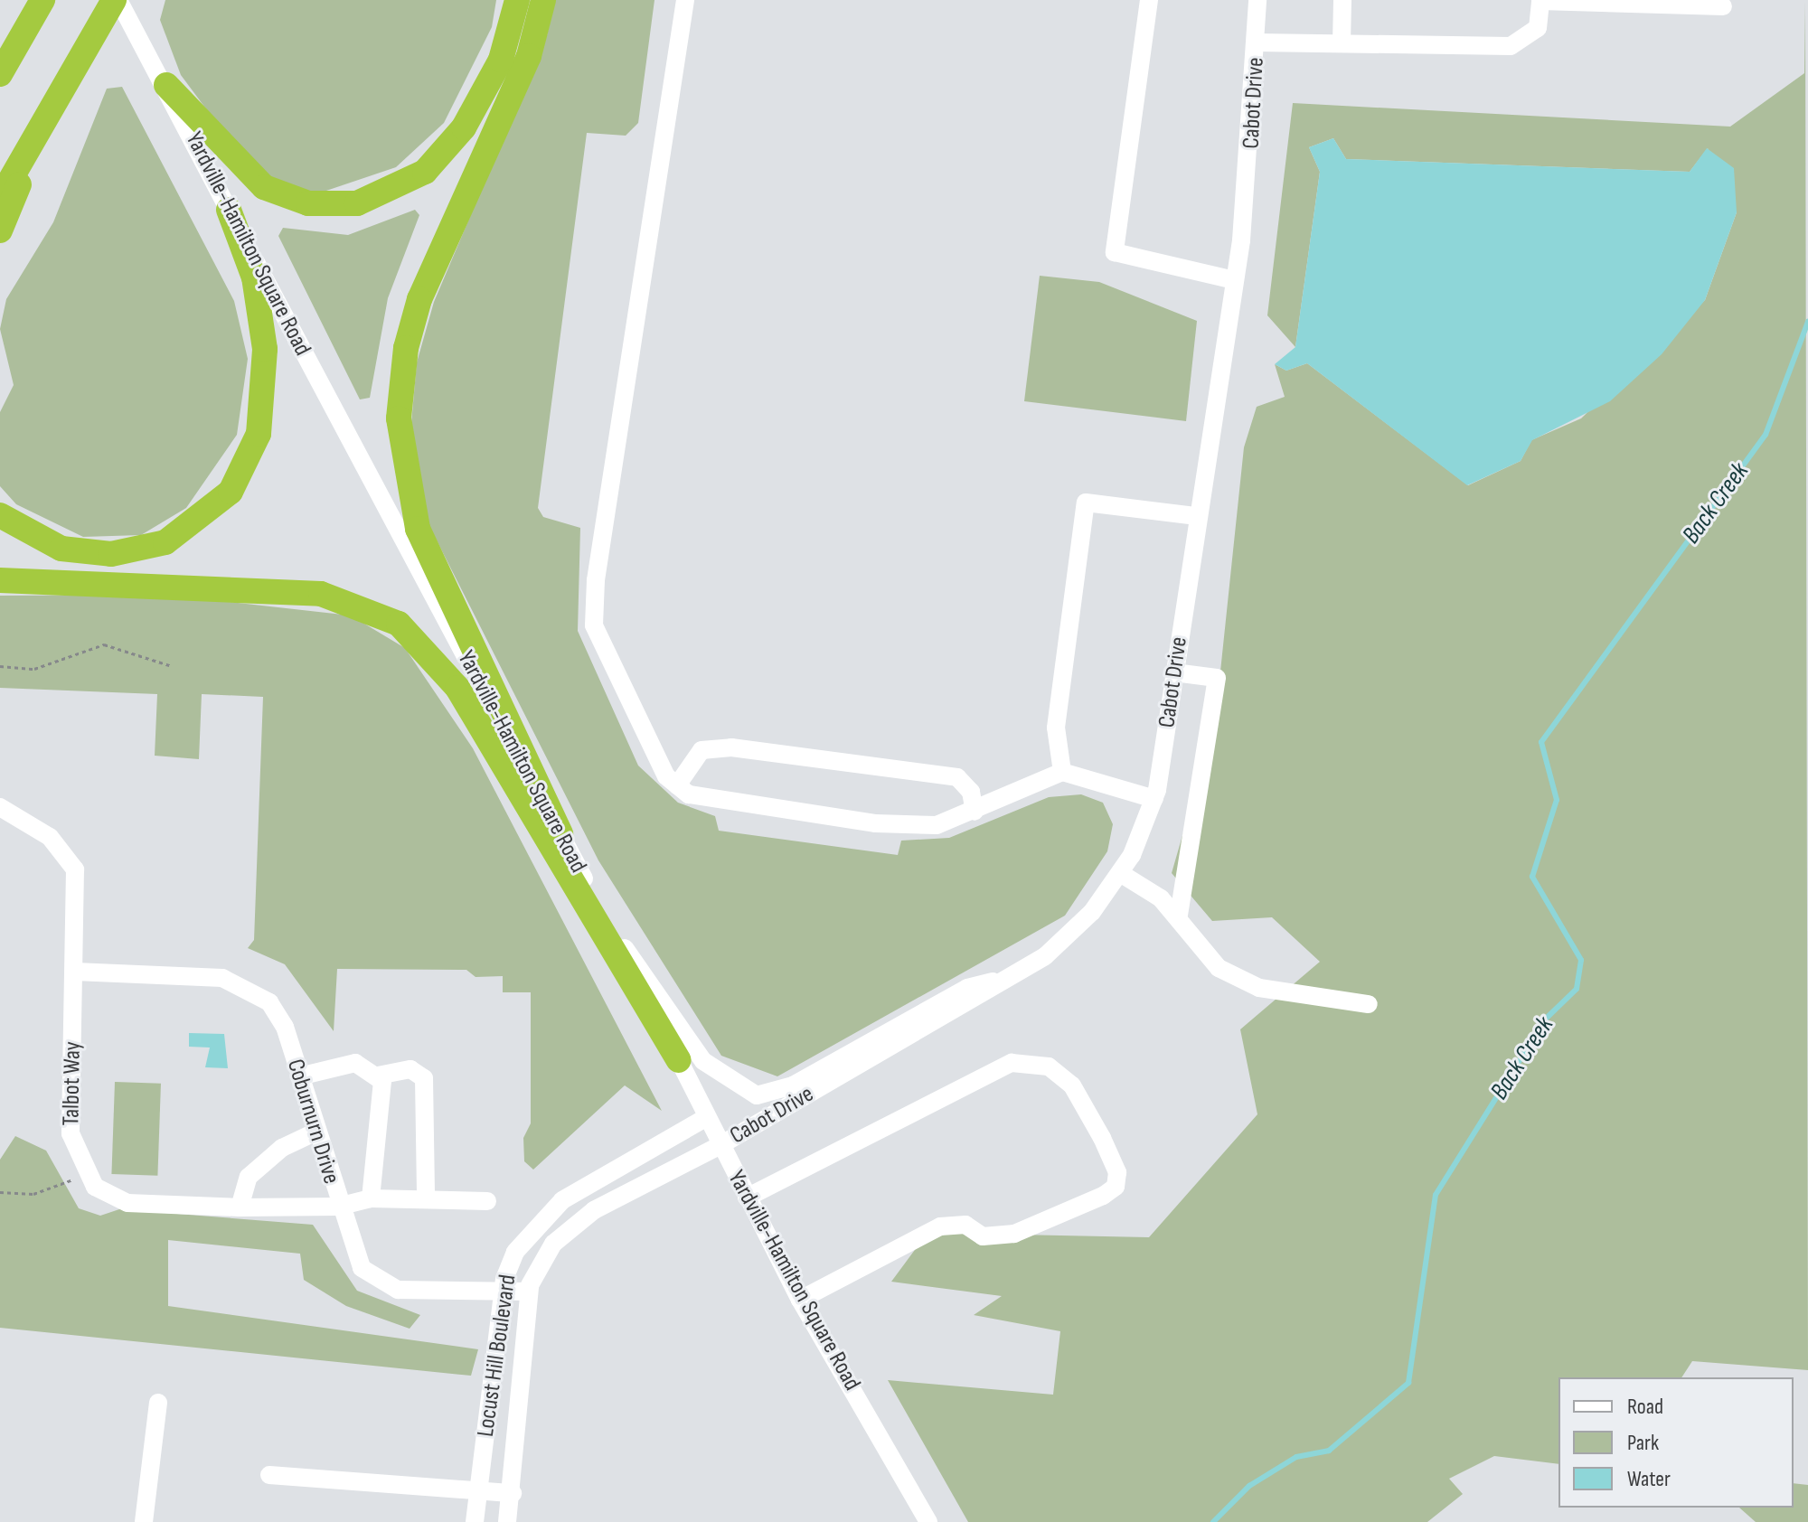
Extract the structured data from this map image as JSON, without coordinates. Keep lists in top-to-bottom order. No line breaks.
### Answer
{"streets":{"street":["Cabot Drive","Yardville-Hamilton Square Road","Talbot Way","Coburnurn Drive","Locust Hill Boulevard"]},"crossings":[["Cabot Drive","Yardville-Hamilton Square Road"],["Cabot Drive","Locust Hill Boulevard"],["Yardville-Hamilton Square Road","Locust Hill Boulevard"],["Talbot Way","Coburnurn Drive"],["Coburnurn Drive","Locust Hill Boulevard"]],"water":["Back Creek"],"legend":["Road","Park","Water"]}
